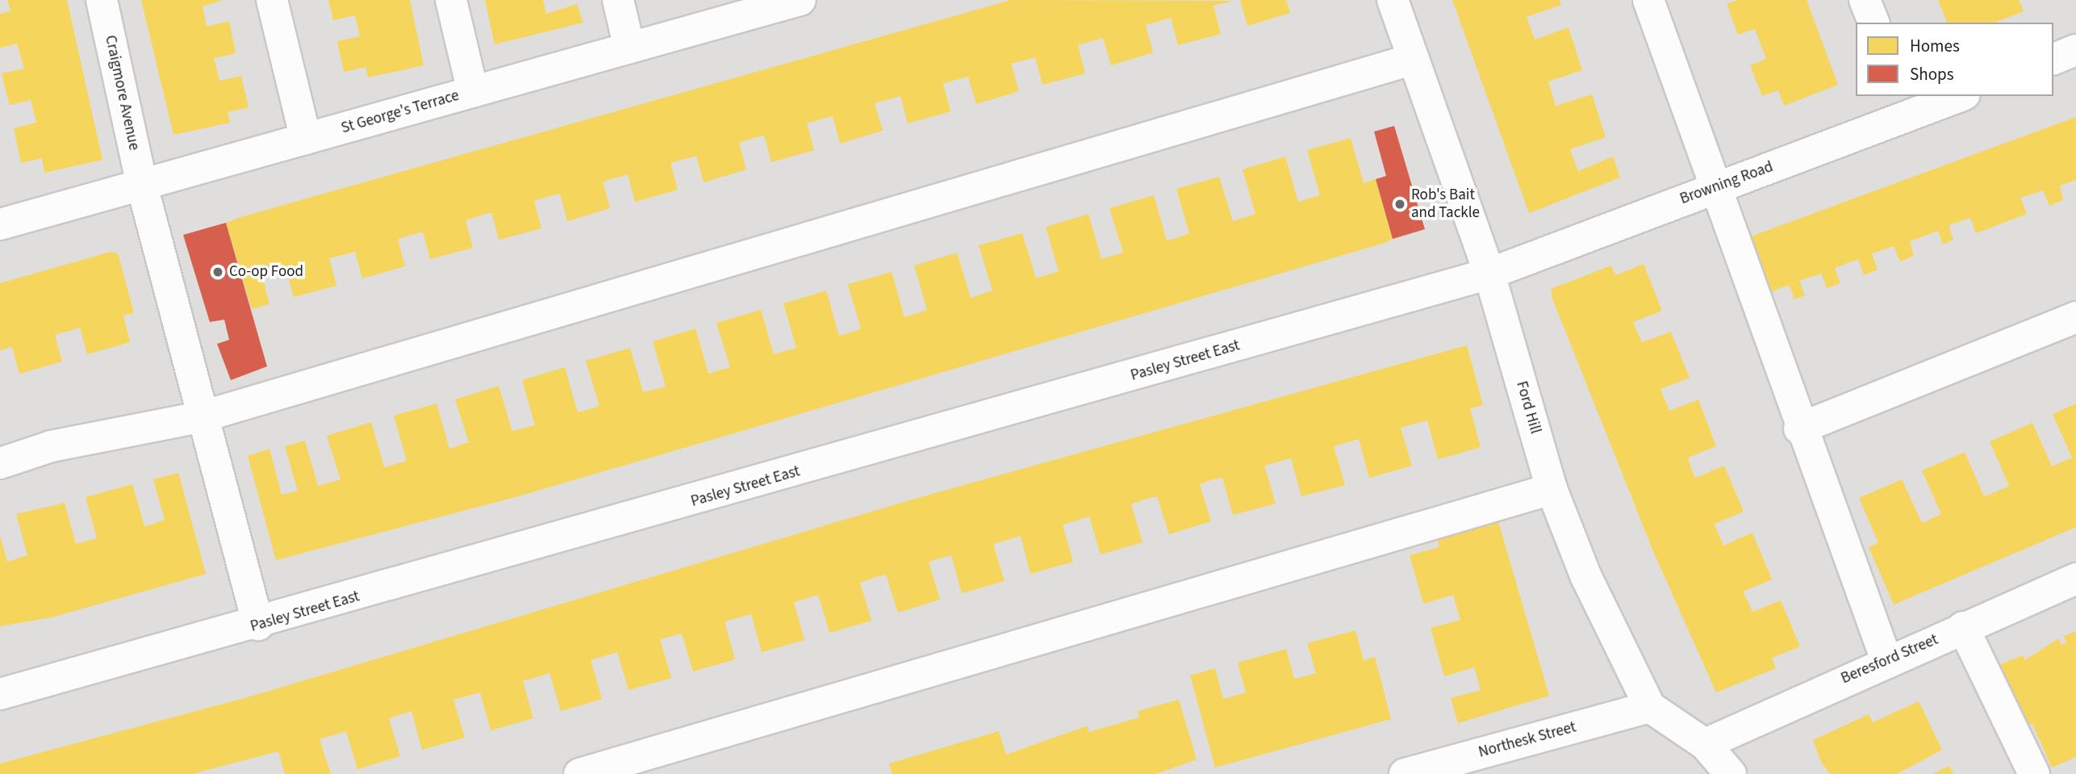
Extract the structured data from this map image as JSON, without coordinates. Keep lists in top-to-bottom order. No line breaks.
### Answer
{"streets":{"street":["Craigmore Avenue","St George's Terrace","Browning Road","Pasley Street East","Ford Hill","Beresford Street","Northesk Street"]},"crossings":[["Craigmore Avenue","St George's Terrace"],["Craigmore Avenue","Pasley Street East"],["Browning Road","Pasley Street East"],["Browning Road","Ford Hill"],["Pasley Street East","Ford Hill"],["Ford Hill","Beresford Street"],["Ford Hill","Northesk Street"]],"places":["Rob's Bait and Tackle","Co-op Food"],"legend":["Homes","Shops"]}
